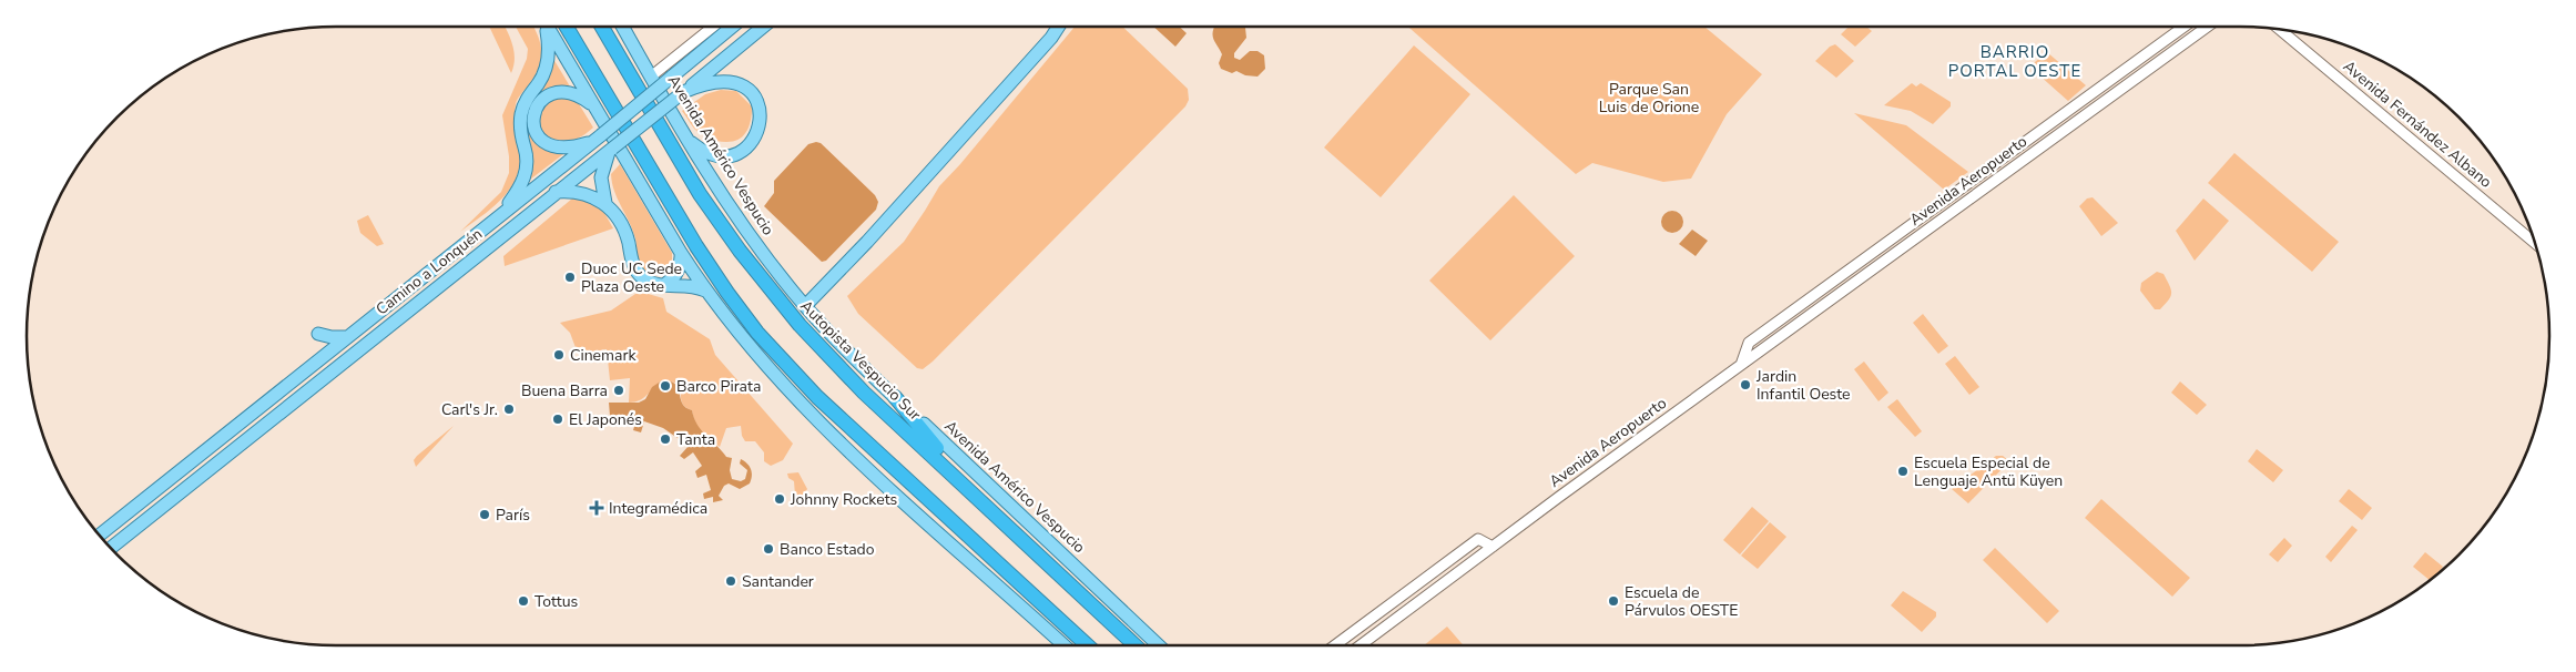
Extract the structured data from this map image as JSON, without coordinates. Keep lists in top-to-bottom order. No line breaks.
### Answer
{"streets":{"highway":["Autopista Vespucio Sur"],"main road":["Avenida Américo Vespucio","Camino a Lonquén"],"street":["Avenida Fernández Albano","Avenida Aeropuerto"]},"districts":["BARRIO PORTAL OESTE"],"parks":["Parque San Luis de Orione"],"places":{"other":["Duoc UC Sede Plaza Oeste","Cinemark","Jardin Infantil Oeste","Barco Pirata","Buena Barra","Carl's Jr.","El Japonés","Tanta","Escuela Especial de Lenguaje Antü Küyen","Johnny Rockets","París","Banco Estado","Santander","Tottus","Escuela de Párvulos OESTE"],"health":["Integramédica"]}}
